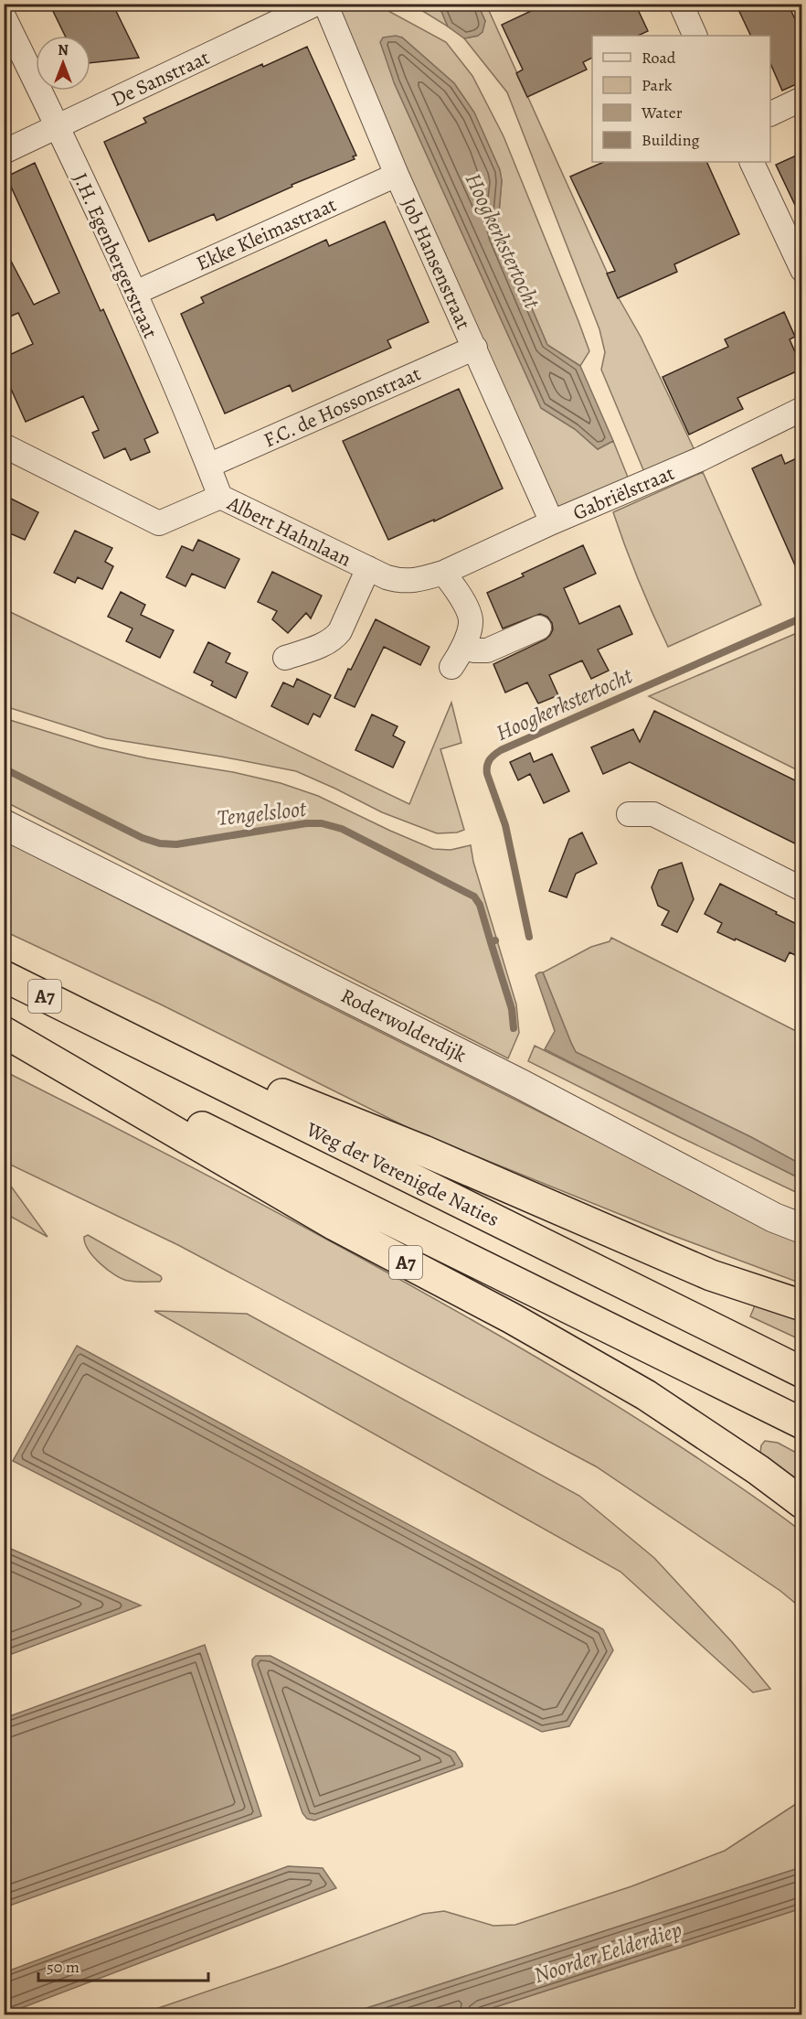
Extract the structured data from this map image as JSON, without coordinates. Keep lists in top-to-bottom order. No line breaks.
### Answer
{"streets":{"highway":["A7","Weg der Verenigde Naties"],"street":["De Sanstraat","Ekke Kleimastraat","J.H. Egenbergerstraat","Job Hansenstraat","F.C. de Hossonstraat","Gabriëlstraat","Albert Hahnlaan","Roderwolderdijk"]},"crossings":[["De Sanstraat","J.H. Egenbergerstraat"],["Ekke Kleimastraat","J.H. Egenbergerstraat"],["Ekke Kleimastraat","Job Hansenstraat"],["J.H. Egenbergerstraat","F.C. de Hossonstraat"],["J.H. Egenbergerstraat","Albert Hahnlaan"],["Job Hansenstraat","F.C. de Hossonstraat"],["Job Hansenstraat","Gabriëlstraat"],["Gabriëlstraat","Albert Hahnlaan"],["A7","Weg der Verenigde Naties"]],"water":["Hoogkerkstertocht","Tengelsloot","Noorder Eelderdiep"],"legend":["Road","Park","Water","Building"],"scale_bar":"50 m","north":"top"}
